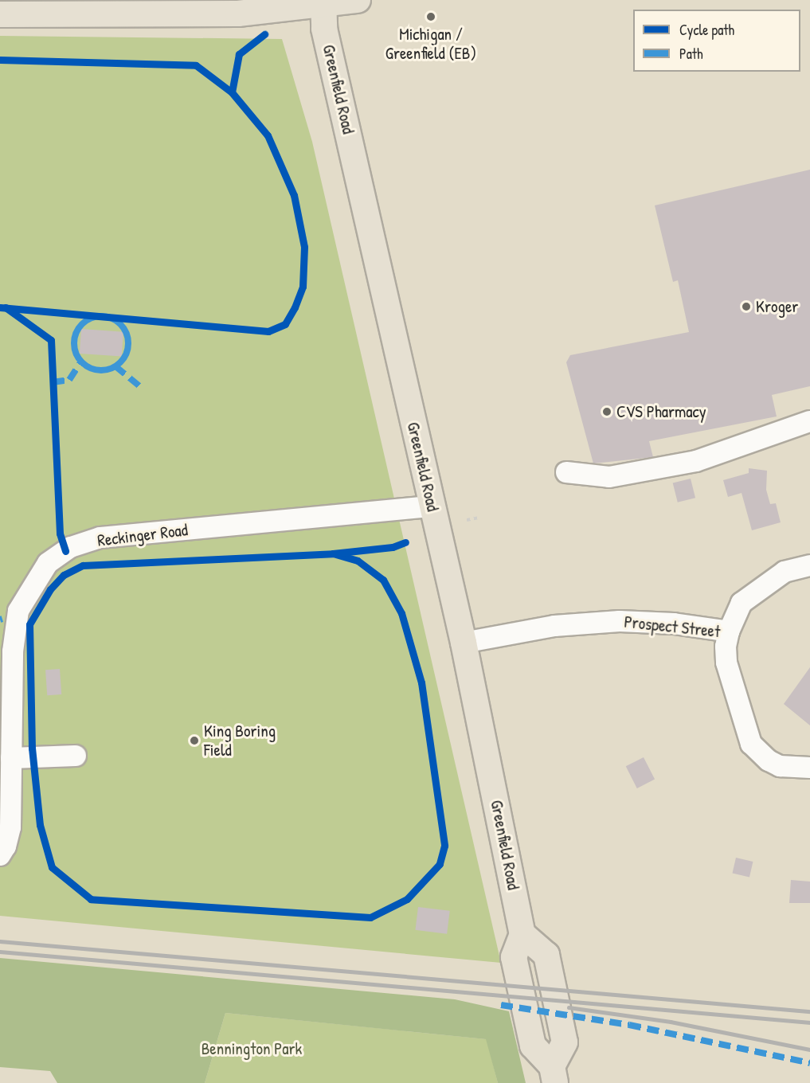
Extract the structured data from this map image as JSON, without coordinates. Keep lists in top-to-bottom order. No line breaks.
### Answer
{"streets":{"main road":["Greenfield Road"],"street":["Reckinger Road","Prospect Street"]},"crossings":[["Greenfield Road","Reckinger Road"],["Greenfield Road","Prospect Street"]],"parks":["Bennington Park"],"places":["Michigan / Greenfield (EB)","Kroger","CVS Pharmacy","King Boring Field"],"legend":["Cycle path","Path"]}
